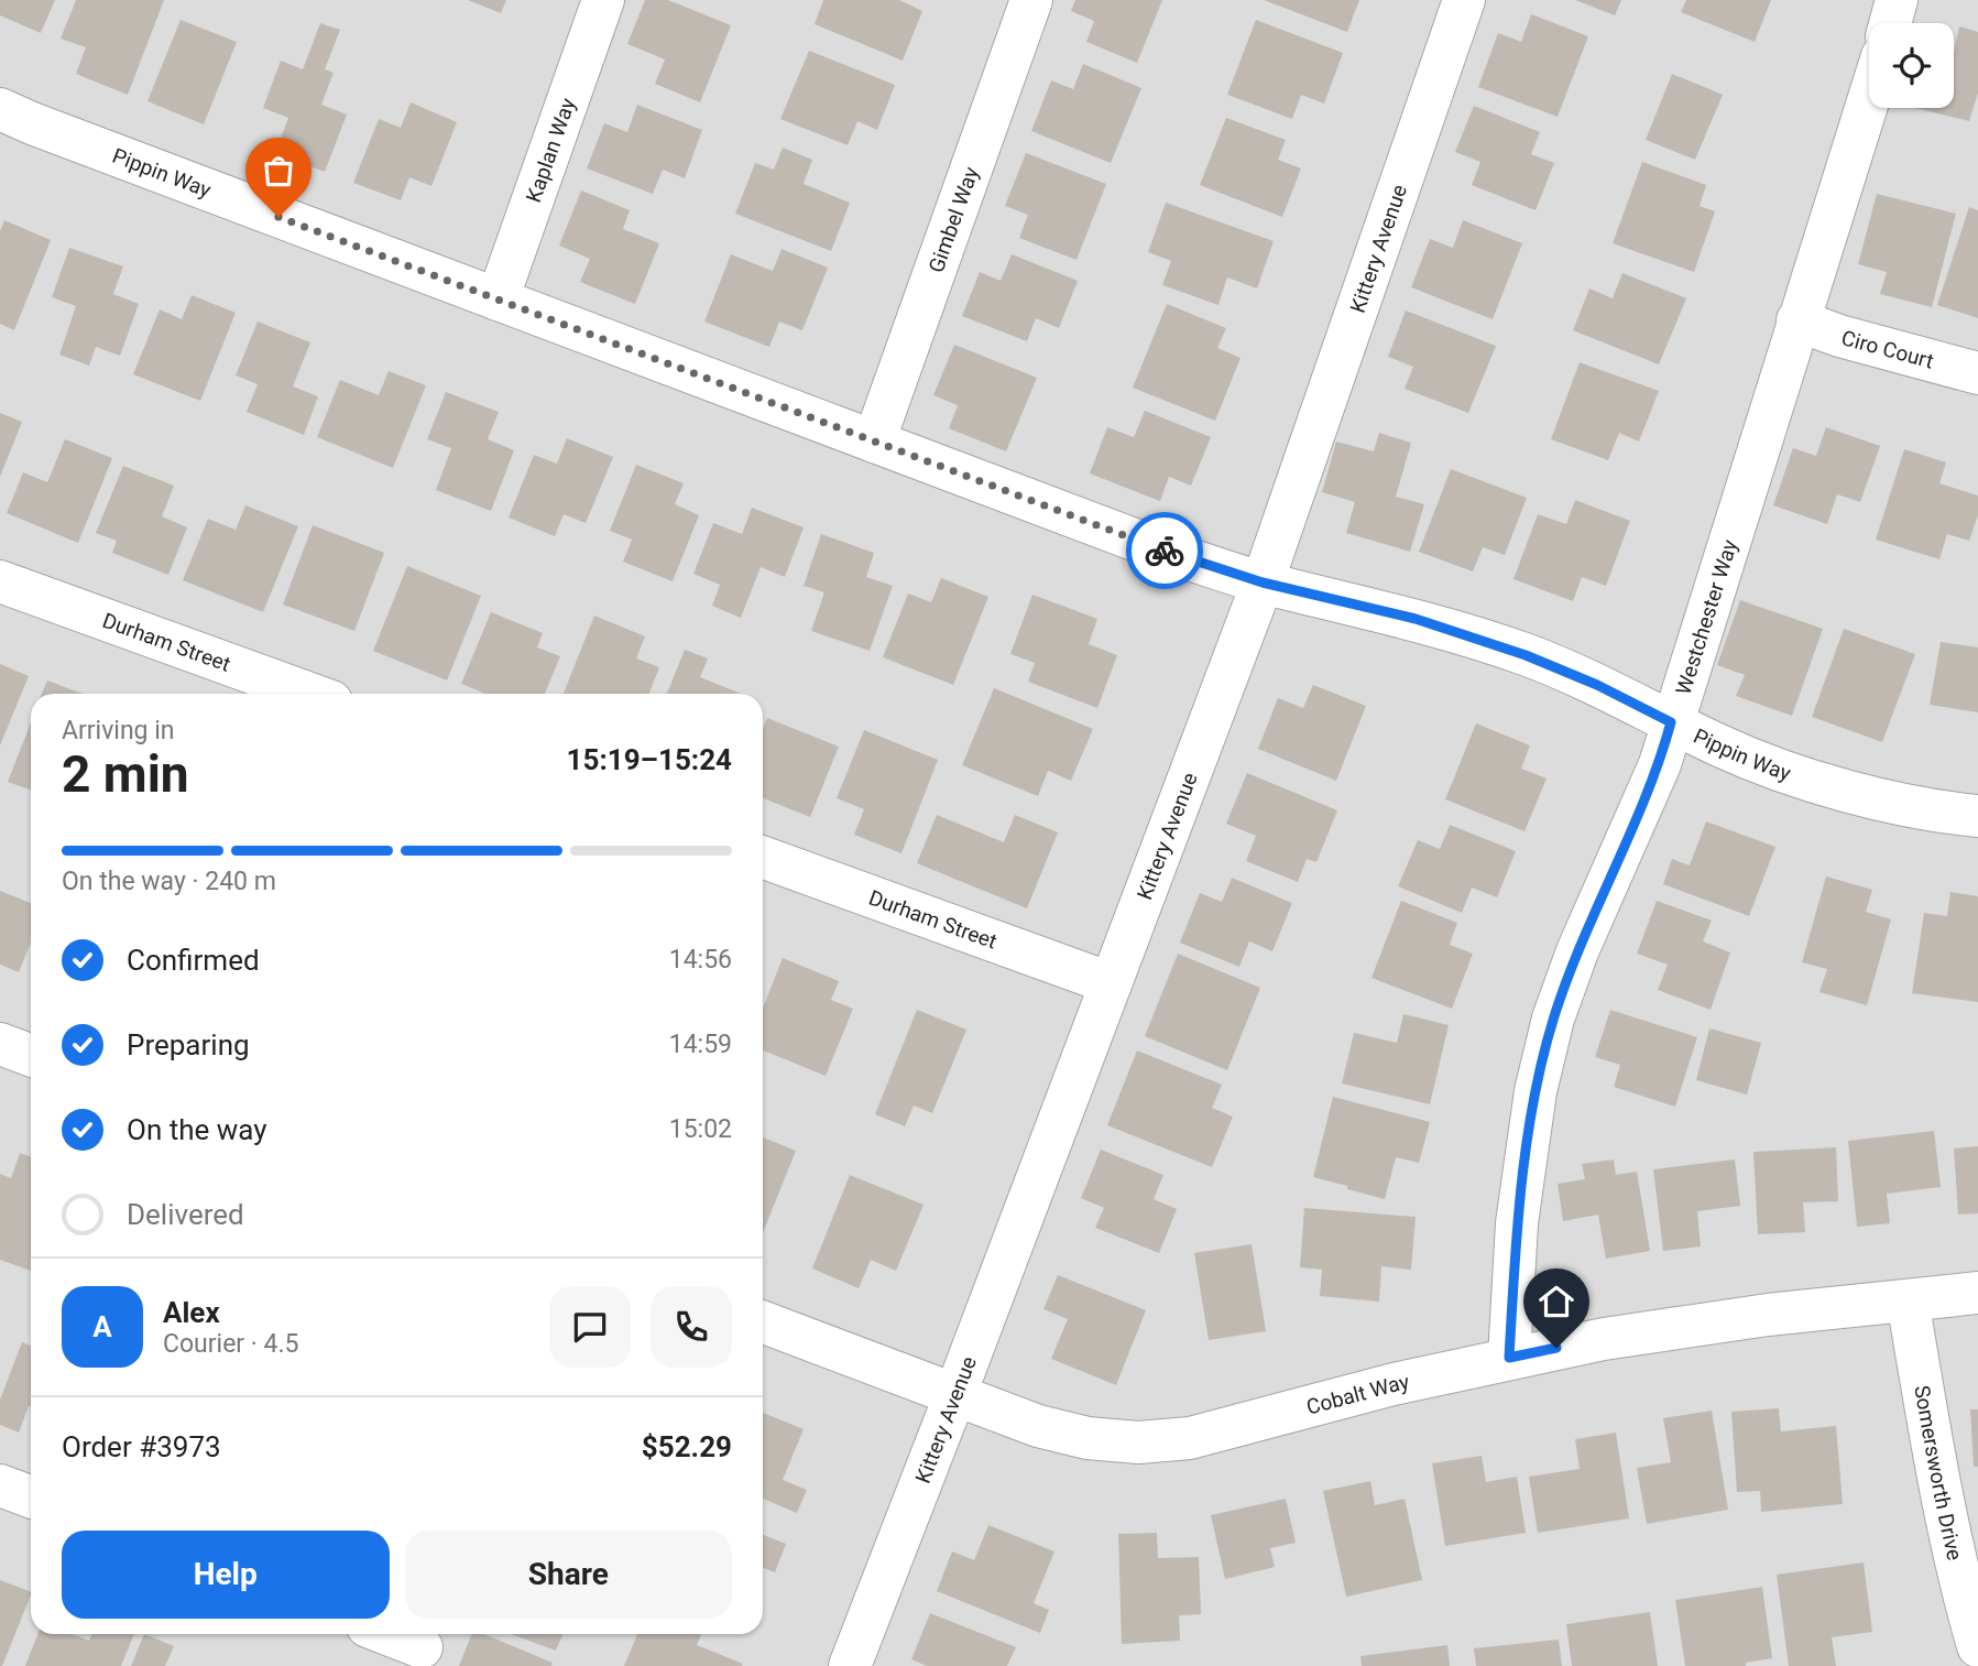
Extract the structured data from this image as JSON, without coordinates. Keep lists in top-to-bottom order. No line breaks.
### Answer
{"streets":{"street":["Kaplan Way","Pippin Way","Gimbel Way","Kittery Avenue","Ciro Court","Westchester Way","Durham Street","Cobalt Way","Somersworth Drive"]},"crossings":[["Kaplan Way","Pippin Way"],["Pippin Way","Gimbel Way"],["Pippin Way","Kittery Avenue"],["Pippin Way","Westchester Way"],["Kittery Avenue","Durham Street"],["Kittery Avenue","Cobalt Way"],["Ciro Court","Westchester Way"],["Westchester Way","Cobalt Way"],["Cobalt Way","Somersworth Drive"]],"page":{"heading":["2 min","Arriving in","15:19–15:24"],"panel":["Alex","Courier · 4.5","Order #3973","$52.29"],"bar":"On the way · 240 m","list":[["Confirmed","14:56"],["Preparing","14:59"],["On the way","15:02"],"Delivered"],"round":"A","buttons":["Help","Share"]}}
